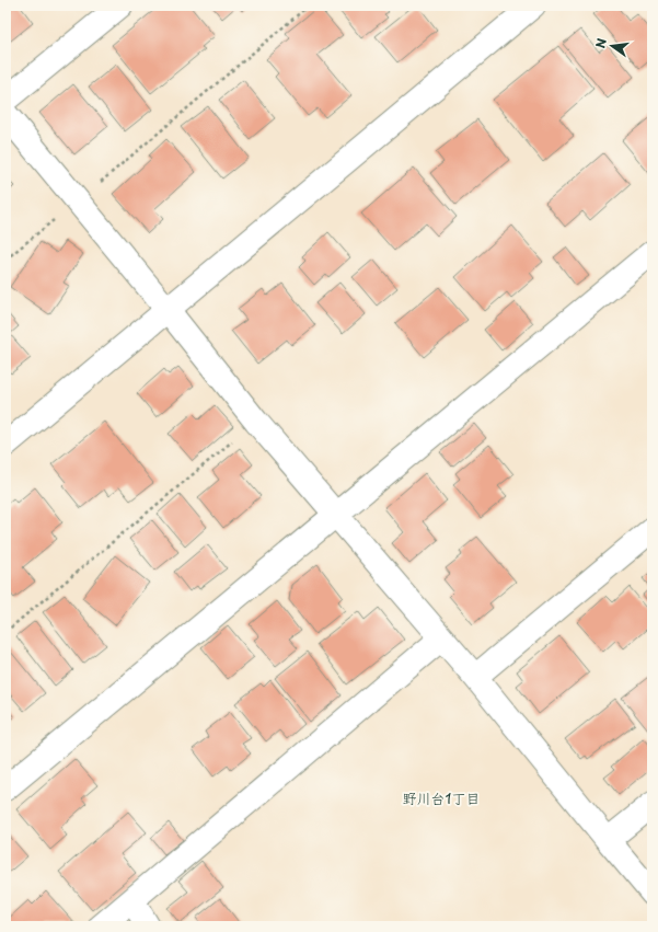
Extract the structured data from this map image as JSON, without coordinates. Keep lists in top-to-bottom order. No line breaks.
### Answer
{"districts":["野川台1丁目"],"north":"left"}
